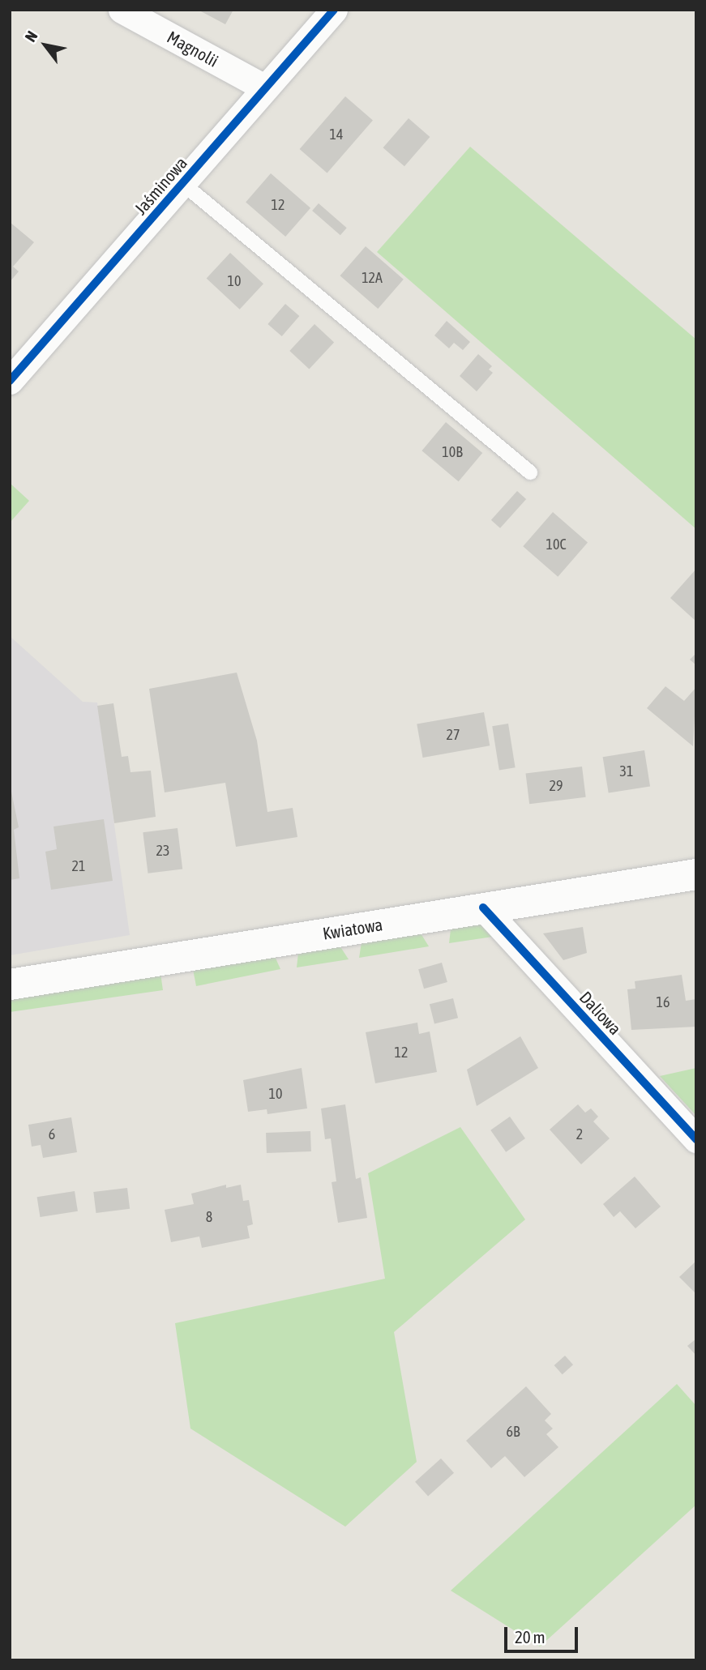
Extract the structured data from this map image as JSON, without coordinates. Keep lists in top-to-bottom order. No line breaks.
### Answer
{"streets":{"main road":["Kwiatowa"],"street":["Magnolii","Jaśminowa","Daliowa"]},"crossings":[["Magnolii","Jaśminowa"],["Kwiatowa","Daliowa"]],"house_numbers":["14","12","12A","10","10B","10C","27","31","29","23","21","16","12","10","6","2","8","6B"],"scale_bar":"20 m","north":"top left"}
